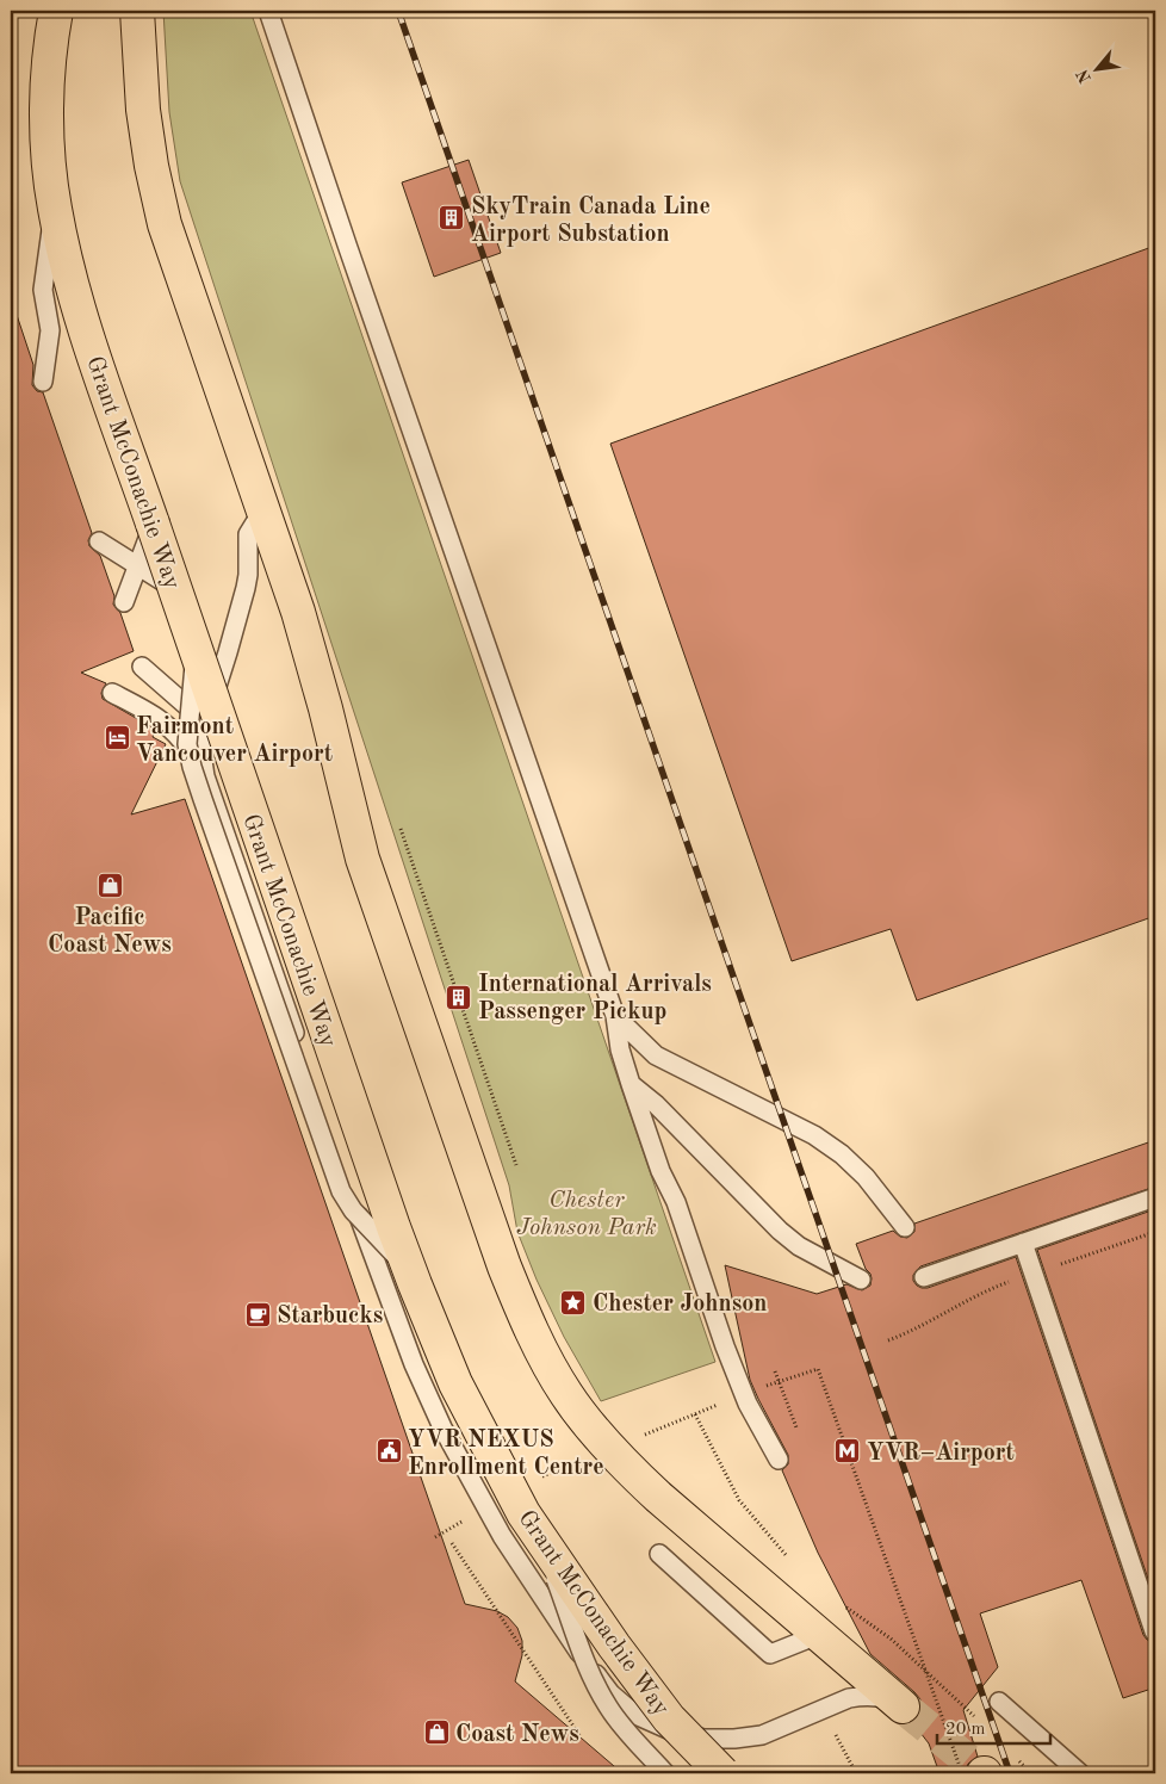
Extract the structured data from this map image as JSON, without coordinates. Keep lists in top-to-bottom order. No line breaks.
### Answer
{"streets":{"main road":["Grant McConachie Way"]},"parks":["Chester Johnson Park"],"places":{"building":["SkyTrain Canada Line Airport Substation","International Arrivals Passenger Pickup"],"hotel":["Fairmont Vancouver Airport"],"shop":["Pacific Coast News","Coast News"],"place":["Chester Johnson"],"cafe":["Starbucks"],"public building":["YVR NEXUS Enrollment Centre"],"metro station":["YVR–Airport"]},"scale_bar":"20 m","north":"bottom left"}
